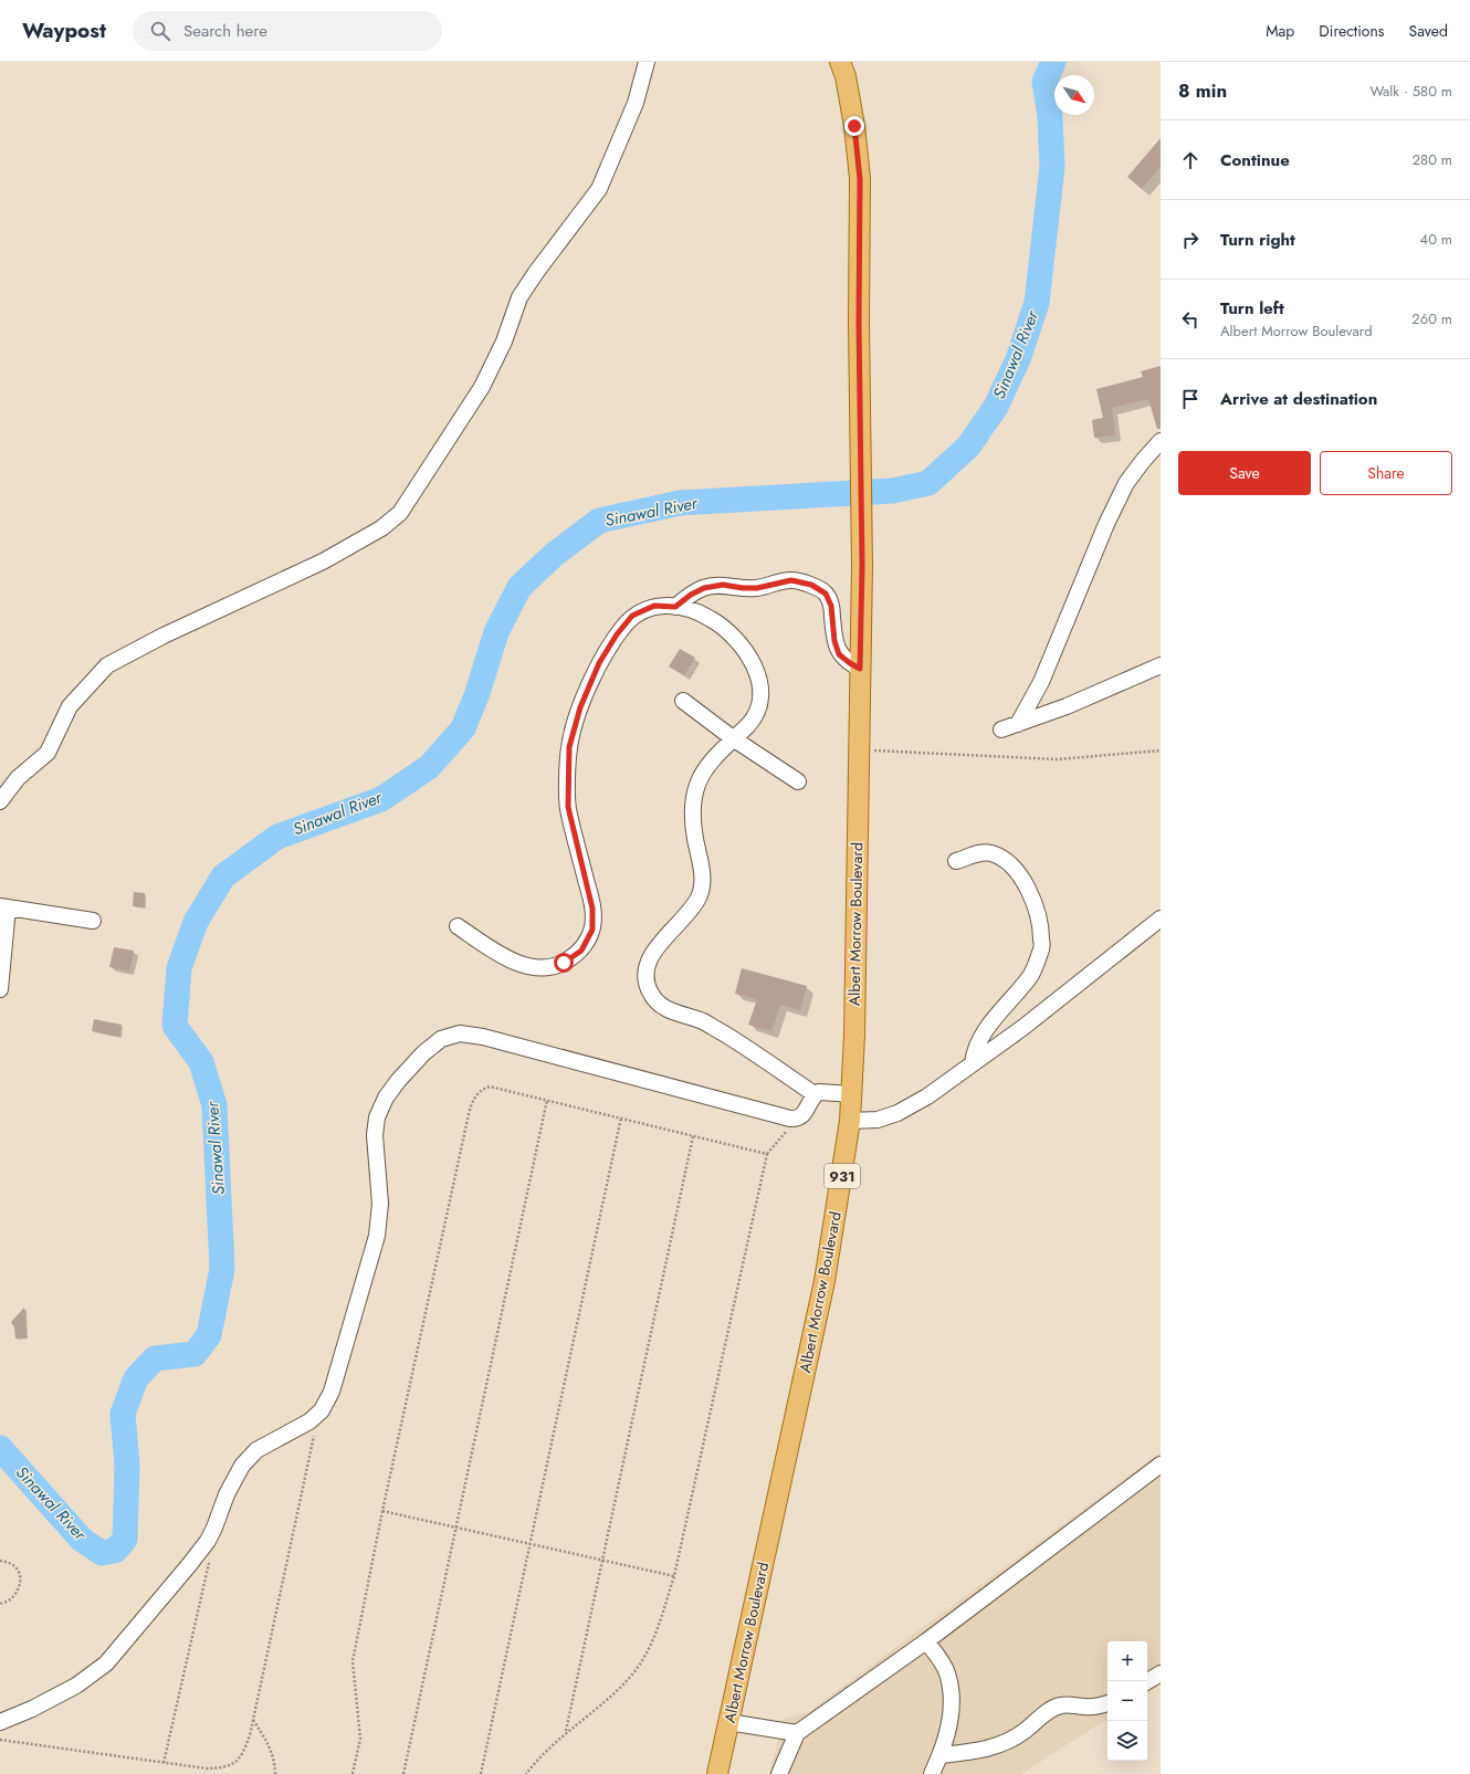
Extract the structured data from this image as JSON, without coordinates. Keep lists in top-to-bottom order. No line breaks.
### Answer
{"streets":{"main road":["Albert Morrow Boulevard","931"]},"water":["Sinawal River"],"north":"bottom right","page":{"header":"Waypost","search":"Search here","nav":["Map","Directions","Saved"],"heading":["8 min","Walk · 580 m"],"list":[["Continue","280 m"],["Turn right","40 m"],["Turn left","Albert Morrow Boulevard","260 m"],"Arrive at destination"],"buttons":["Save","Share"],"map_buttons":["+","−"]}}
